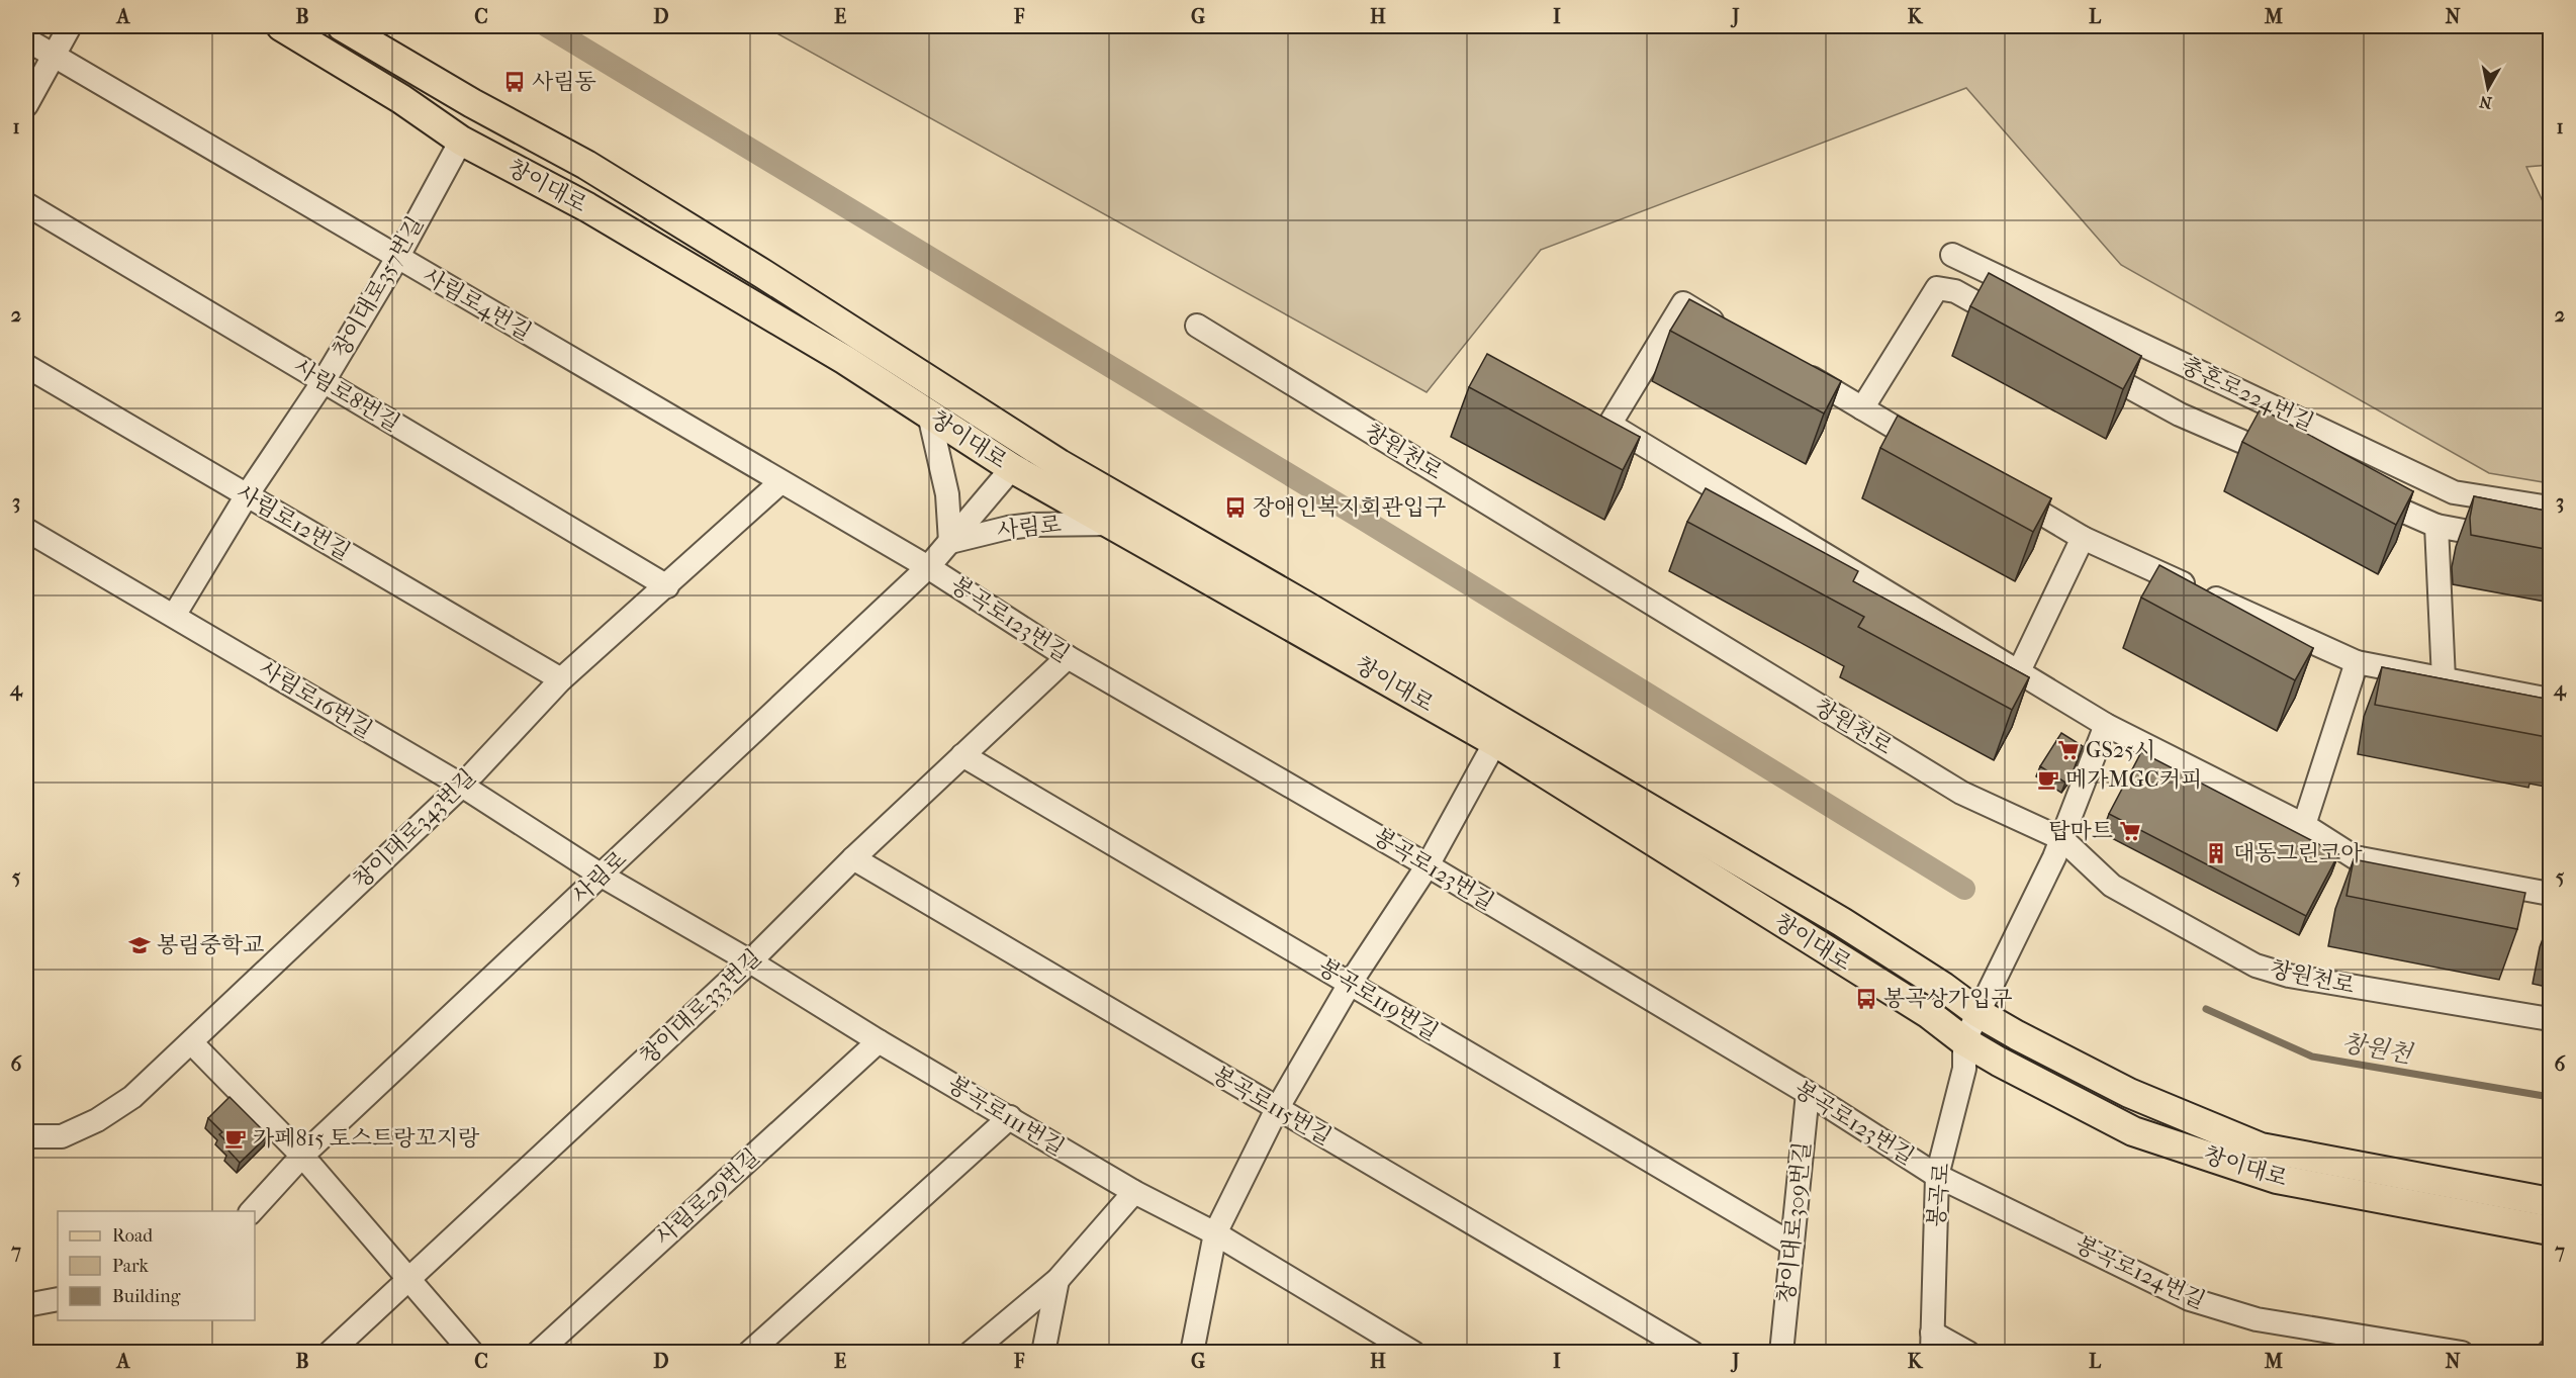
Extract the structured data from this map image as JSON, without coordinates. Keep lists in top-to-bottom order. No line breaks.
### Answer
{"streets":{"main road":["창이대로"],"street":["창이대로357번길","사림로4번길","충혼로224번길","사림로8번길","창원천로","사림로12번길","사림로","봉곡로123번길","사림로16번길","창이대로343번길","봉곡로119번길","창이대로333번길","봉곡로115번길","봉곡로111번길","봉곡로","사림로29번길","창이대로309번길","봉곡로124번길"]},"crossings":[["창이대로","창이대로357번길"],["창이대로","사림로"],["창이대로","봉곡로"],["창이대로357번길","사림로4번길"],["창이대로357번길","사림로8번길"],["창이대로357번길","사림로12번길"],["창이대로357번길","사림로16번길"],["사림로4번길","사림로"],["사림로4번길","봉곡로123번길"],["사림로4번길","창이대로343번길"],["사림로8번길","창이대로343번길"],["사림로12번길","창이대로343번길"],["사림로","봉곡로123번길"],["사림로","사림로16번길"],["사림로","봉곡로111번길"],["봉곡로123번길","창이대로333번길"],["봉곡로123번길","봉곡로"],["봉곡로123번길","창이대로309번길"],["봉곡로123번길","봉곡로124번길"],["사림로16번길","창이대로343번길"],["사림로16번길","봉곡로111번길"],["봉곡로119번길","창이대로333번길"],["봉곡로119번길","창이대로309번길"],["창이대로333번길","봉곡로115번길"],["창이대로333번길","봉곡로111번길"],["봉곡로111번길","사림로29번길"],["봉곡로","봉곡로124번길"]],"water":["창원천"],"places":{"bus stop":["사림동","장애인복지회관입구","봉곡상가입구"],"supermarket":["GS25시","탑마트"],"cafe":["메가MGC커피","카페815 토스트랑꼬지랑"],"building":["대동그린코아"],"school or university":["봉림중학교"]},"legend":["Road","Park","Building"],"north":"bottom","grid":{"columns":["A","B","C","D","E","F","G","H","I","J","K","L","M","N"],"rows":["1","2","3","4","5","6","7"]}}
